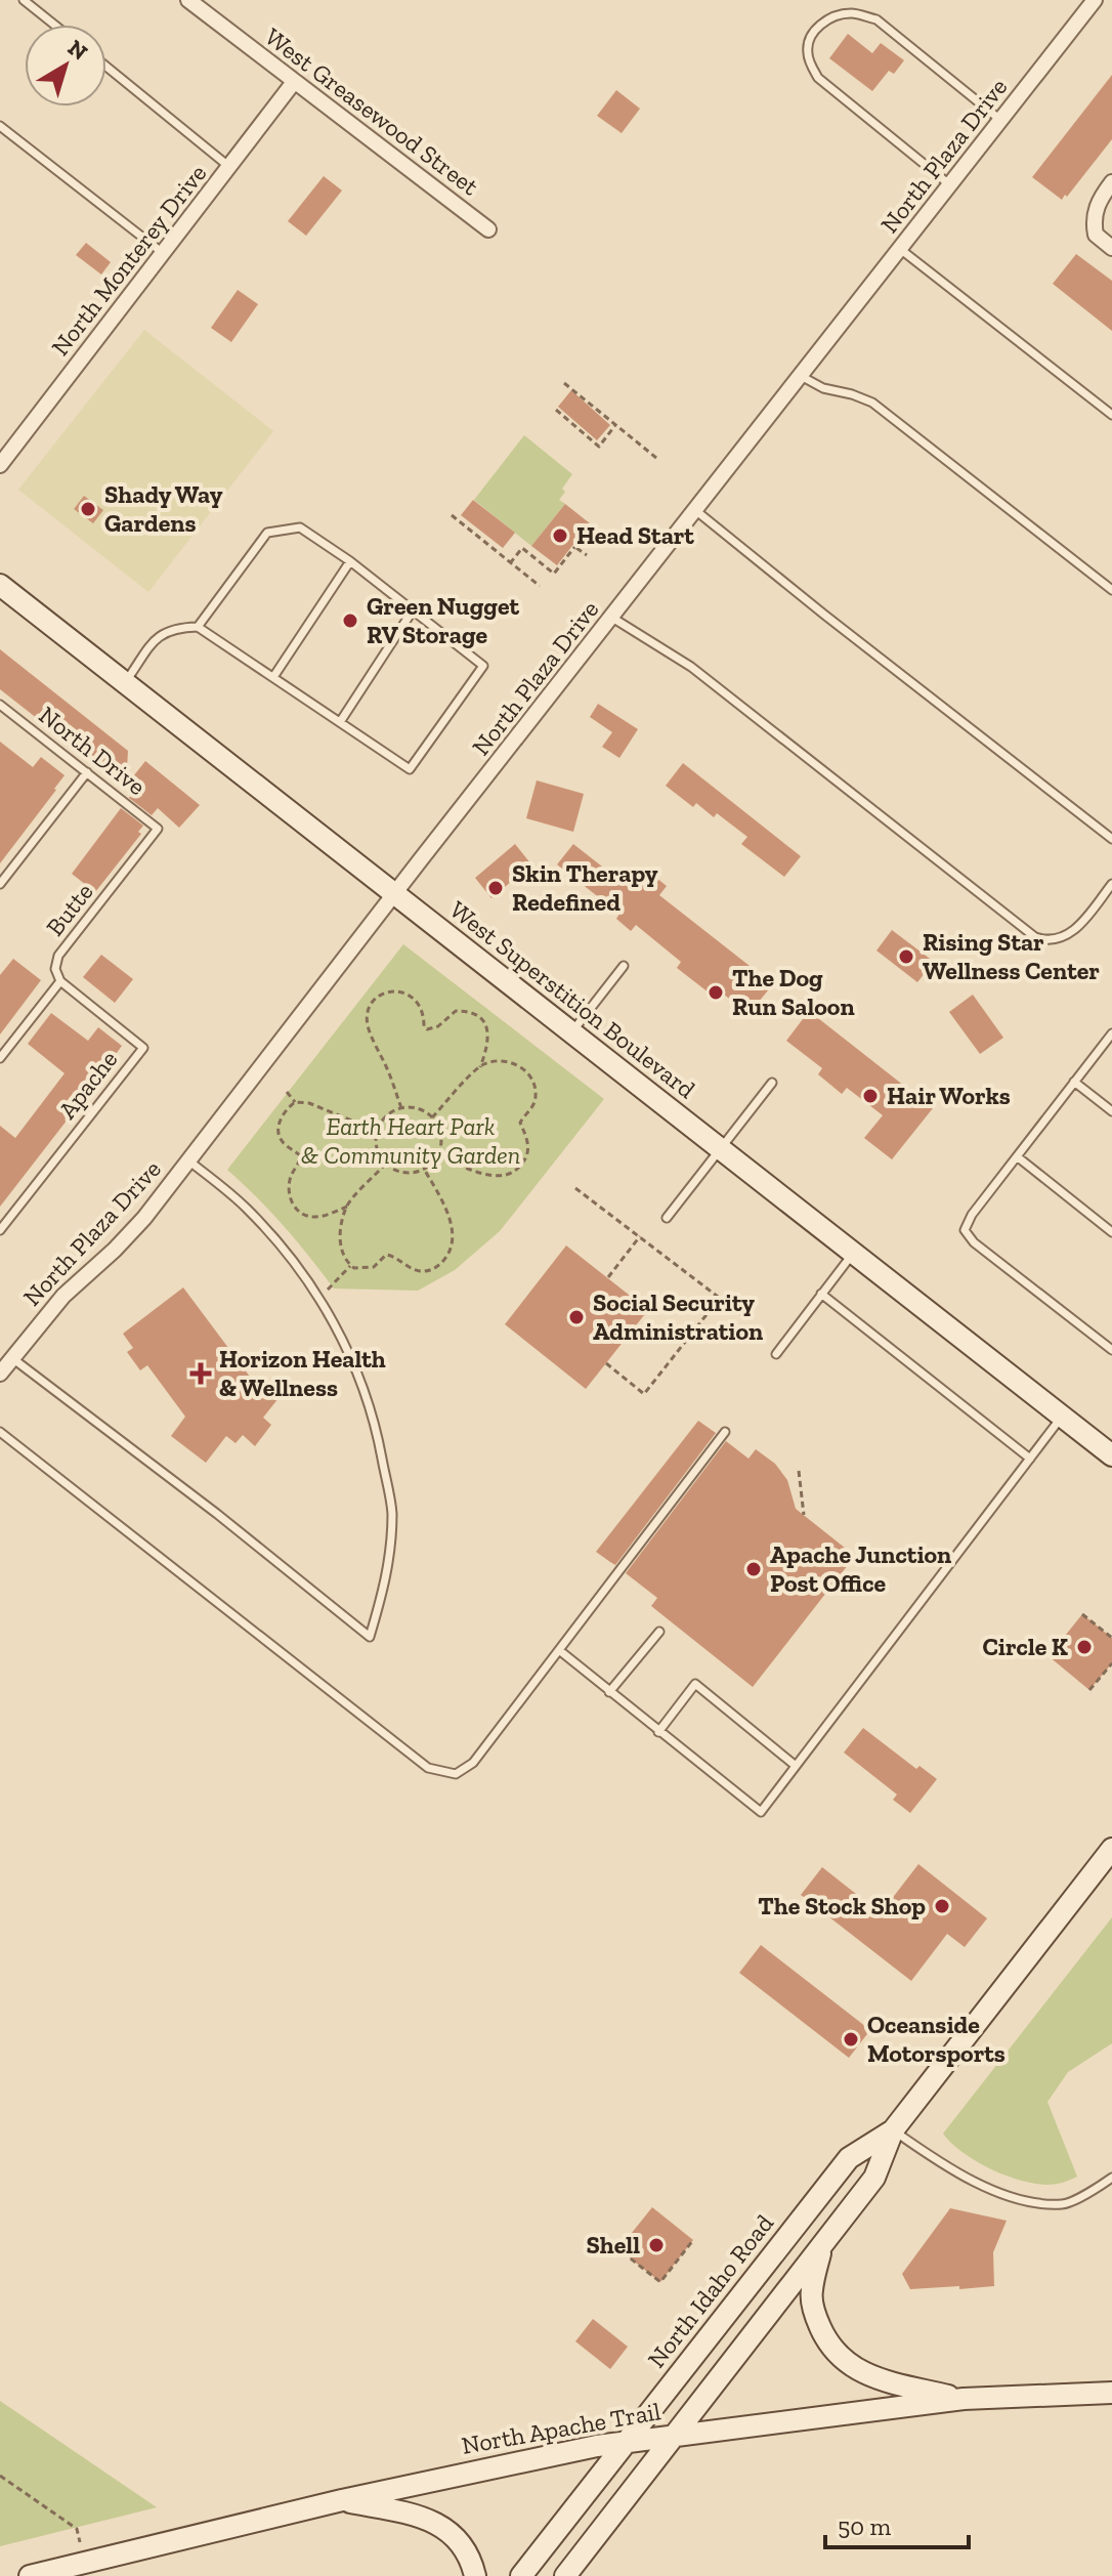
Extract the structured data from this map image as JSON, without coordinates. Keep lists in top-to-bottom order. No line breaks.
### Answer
{"streets":{"main road":["West Superstition Boulevard","North Idaho Road","North Apache Trail"],"street":["West Greasewood Street","North Plaza Drive","North Monterey Drive"],"lane":["North Drive","Butte","Apache"]},"crossings":[["West Greasewood Street","North Monterey Drive"],["North Plaza Drive","West Superstition Boulevard"],["North Drive","Butte"],["Butte","Apache"],["North Idaho Road","North Apache Trail"]],"parks":["Earth Heart Park & Community Garden"],"places":{"other":["Shady Way Gardens","Head Start","Green Nugget RV Storage","Skin Therapy Redefined","Rising Star Wellness Center","The Dog Run Saloon","Hair Works","Social Security Administration","Apache Junction Post Office","Circle K","The Stock Shop","Oceanside Motorsports","Shell"],"health":["Horizon Health & Wellness"]},"scale_bar":"50 m","north":"top right"}
